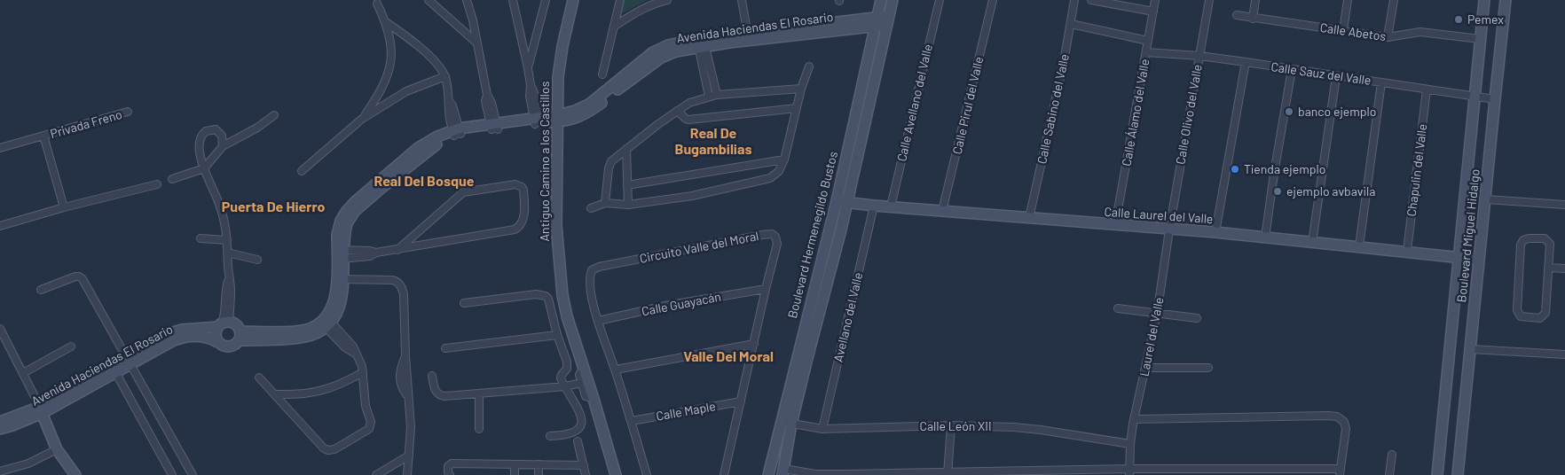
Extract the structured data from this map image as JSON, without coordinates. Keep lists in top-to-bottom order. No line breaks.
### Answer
{"streets":{"street":["Avenida Haciendas El Rosario","Calle Abetos","Calle Sauz del Valle","Calle Avellano del Valle","Calle Pirul del Valle","Calle Sabino del Valle","Calle Álamo del Valle","Calle Olivo del Valle","Privada Freno","Antiguo Camino a los Castillos","Chapulin del Valle","Calle Laurel del Valle","Boulevard Hermenegildo Bustos","Boulevard Miguel Hidalgo","Circuito Valle del Moral","Calle Guayacán","Avellano del Valle","Laurel del Valle","Calle Maple","Calle León XII"]},"crossings":[["Avenida Haciendas El Rosario","Antiguo Camino a los Castillos"],["Avenida Haciendas El Rosario","Boulevard Hermenegildo Bustos"],["Calle Abetos","Boulevard Miguel Hidalgo"],["Calle Sauz del Valle","Calle Álamo del Valle"],["Calle Sauz del Valle","Calle Olivo del Valle"],["Calle Sauz del Valle","Chapulin del Valle"],["Calle Sauz del Valle","Boulevard Miguel Hidalgo"],["Calle Avellano del Valle","Calle Laurel del Valle"],["Calle Pirul del Valle","Calle Laurel del Valle"],["Calle Sabino del Valle","Calle Laurel del Valle"],["Calle Álamo del Valle","Calle Laurel del Valle"],["Calle Olivo del Valle","Calle Laurel del Valle"],["Calle Olivo del Valle","Laurel del Valle"],["Chapulin del Valle","Calle Laurel del Valle"],["Calle Laurel del Valle","Boulevard Hermenegildo Bustos"],["Calle Laurel del Valle","Boulevard Miguel Hidalgo"],["Calle Laurel del Valle","Avellano del Valle"],["Calle Laurel del Valle","Laurel del Valle"],["Boulevard Hermenegildo Bustos","Calle León XII"],["Circuito Valle del Moral","Calle Guayacán"],["Circuito Valle del Moral","Calle Maple"],["Avellano del Valle","Calle León XII"],["Laurel del Valle","Calle León XII"]],"districts":["Real De Bugambilias","Real Del Bosque","Puerta De Hierro","Valle Del Moral"],"places":["Pemex","banco ejemplo","Tienda ejemplo","ejemplo avbavila"]}
